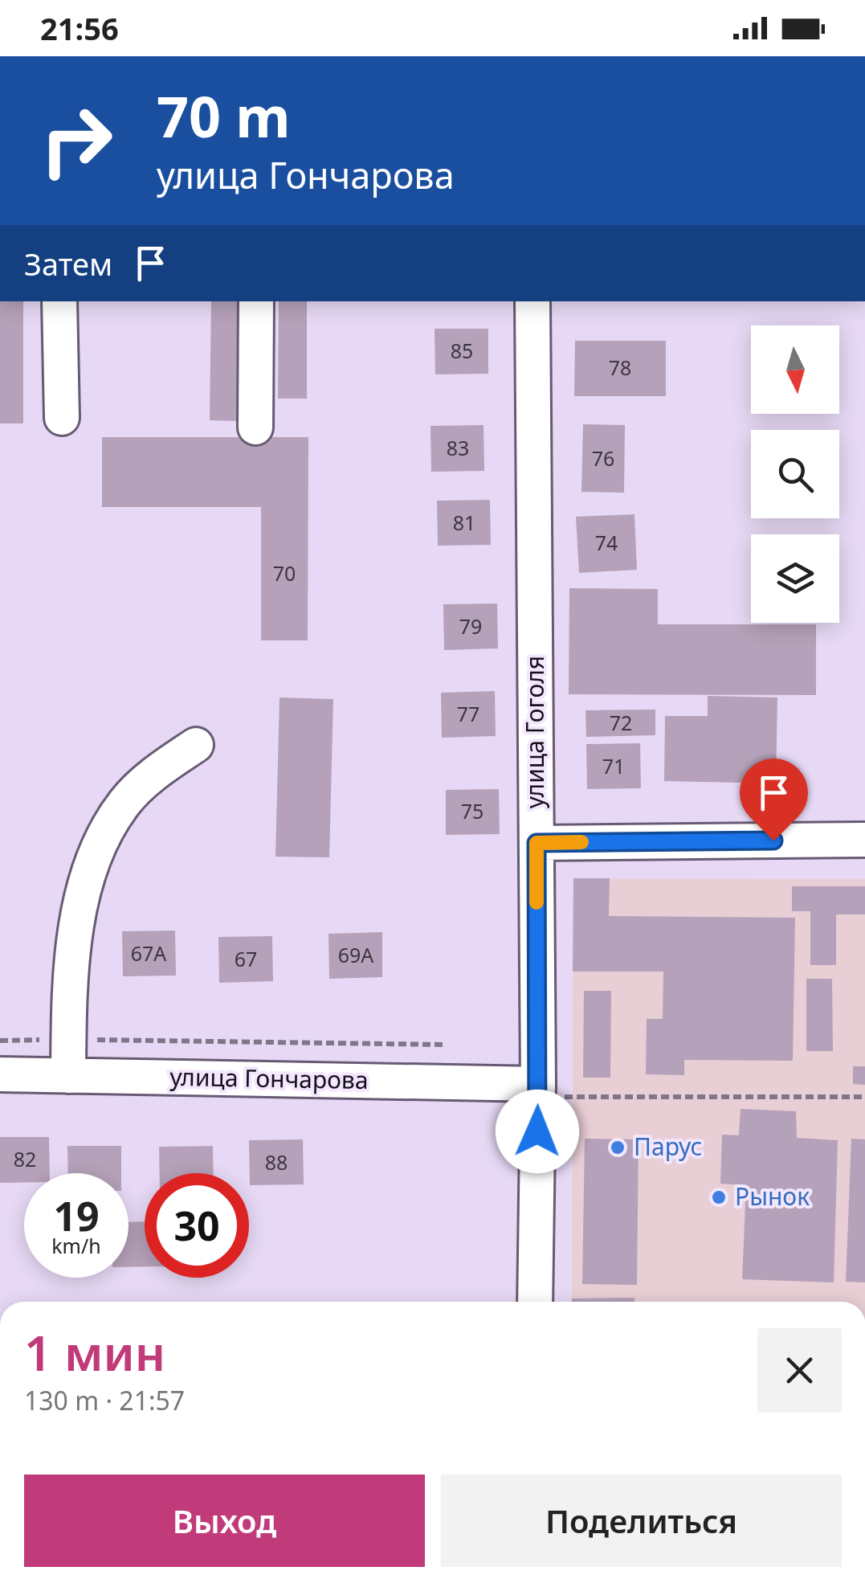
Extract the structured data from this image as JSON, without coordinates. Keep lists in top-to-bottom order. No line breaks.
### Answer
{"streets":{"street":["улица Гоголя","улица Гончарова"]},"crossings":[["улица Гоголя","улица Гончарова"]],"places":["Парус","Рынок"],"house_numbers":["85","78","83","76","81","74","70","79","77","72","71","75","67А","69А","67","82","88"],"north":"bottom","page":{"status":"21:56","turn":["70 m","улица Гончарова"],"then":"Затем","speed":"19 km/h","limit":"30","heading":["1 мин","130 m · 21:57"],"buttons":["Выход","Поделиться"]}}
